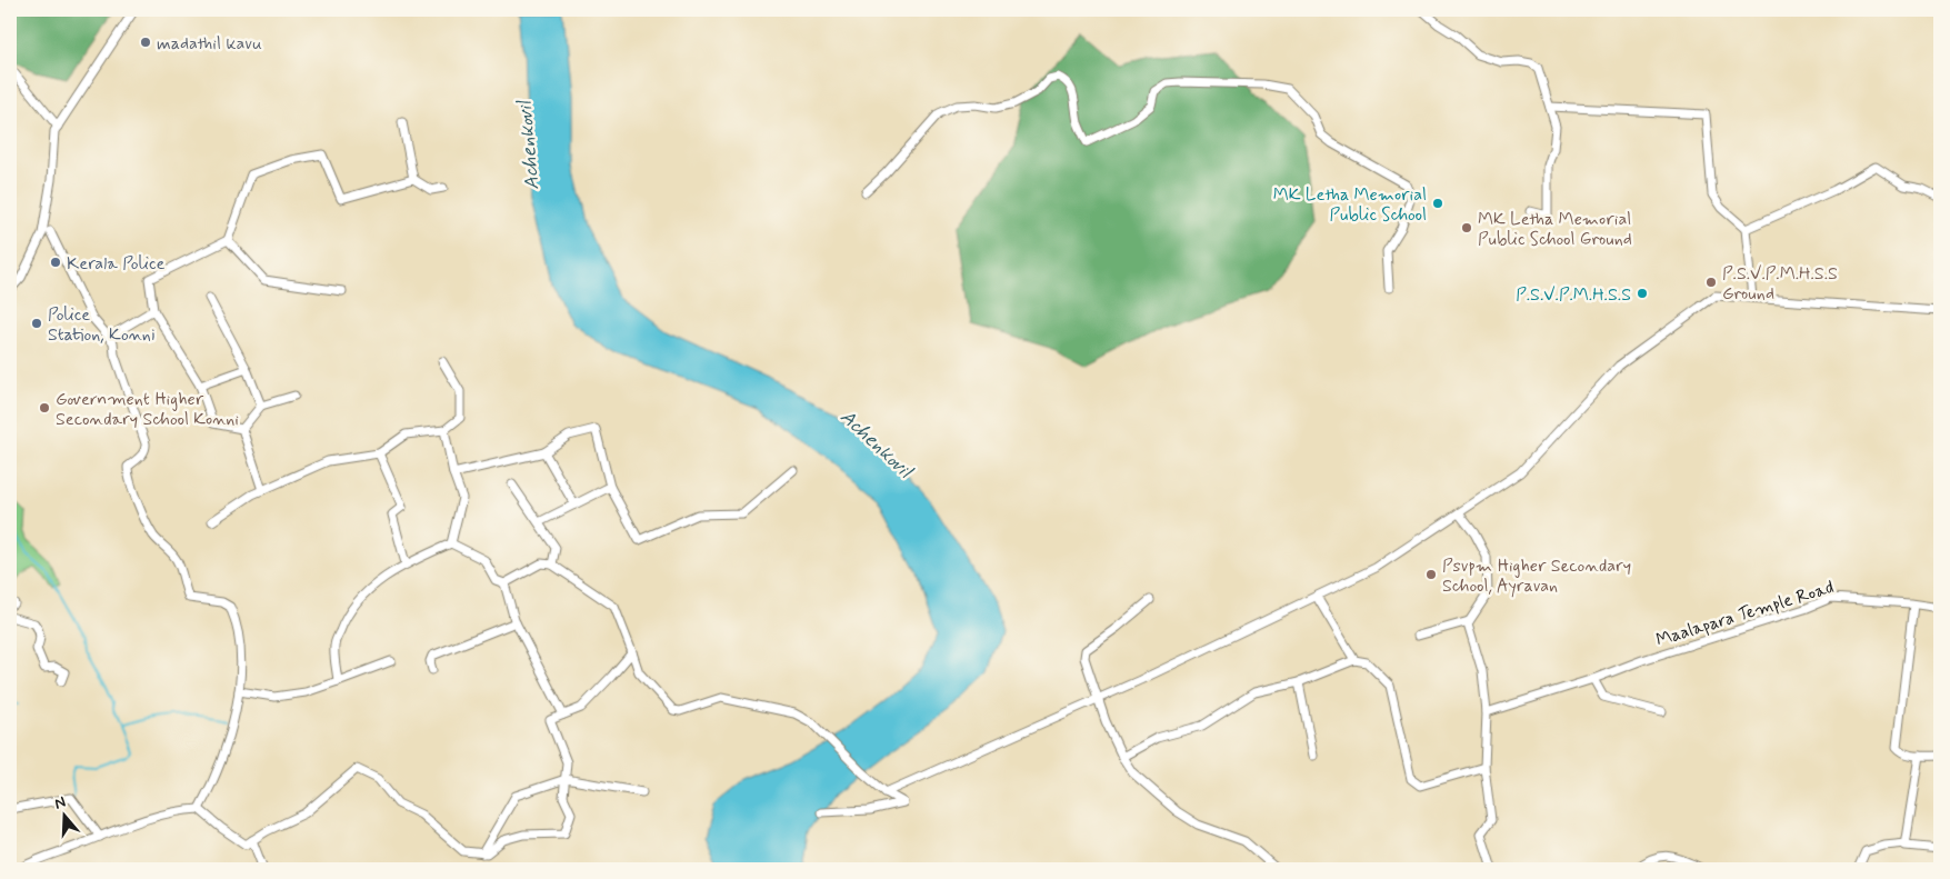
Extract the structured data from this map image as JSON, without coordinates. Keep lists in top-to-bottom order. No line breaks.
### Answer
{"streets":{"street":["Maalapara Temple Road"]},"water":["Achenkovil"],"places":["madathil kavu","MK Letha Memorial Public School","MK Letha Memorial Public School Ground","Kerala Police","P.S.V.P.M.H.S.S Ground","P.S.V.P.M.H.S.S","Police Station, Konni","Government Higher Secondary School Konni","Psvpm Higher Secondary School, Ayravan"],"north":"top"}
